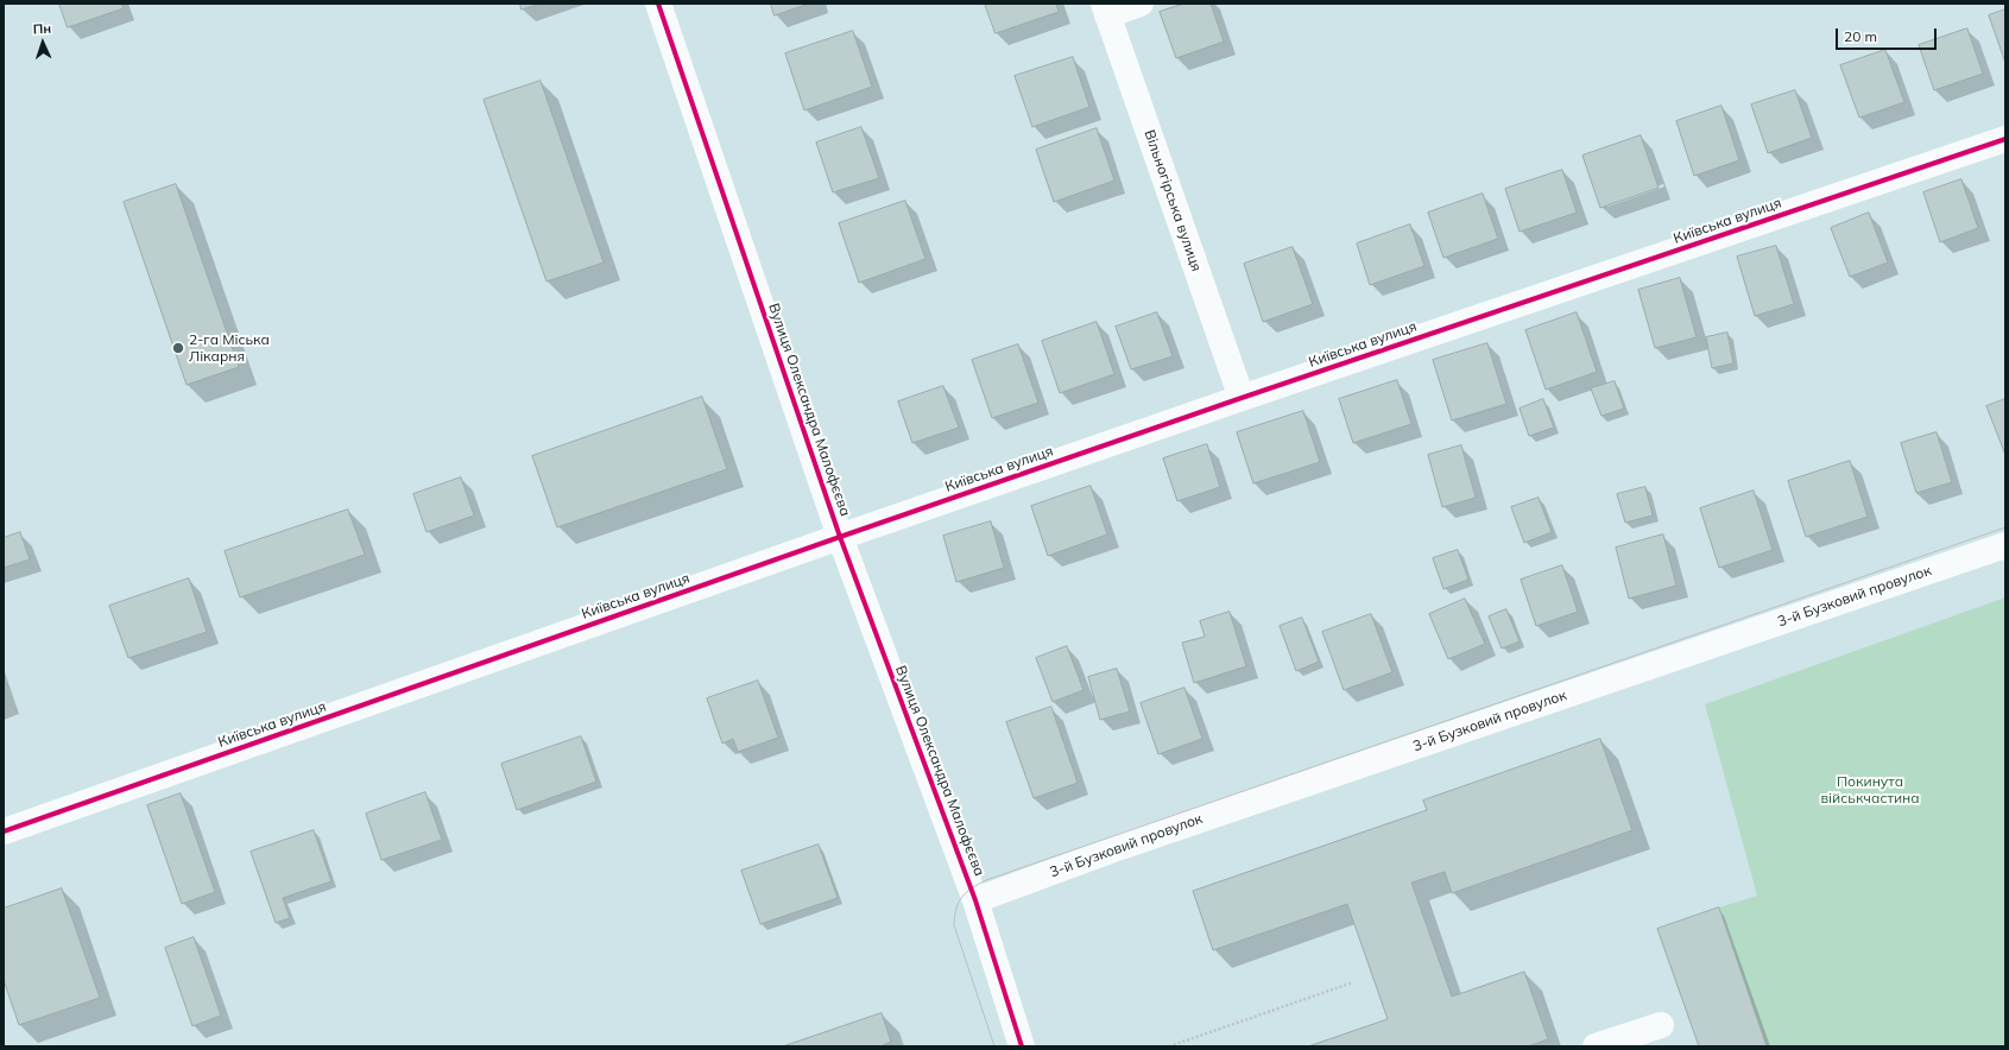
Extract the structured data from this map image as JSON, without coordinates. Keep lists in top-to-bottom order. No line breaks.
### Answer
{"streets":{"street":["Вільногірська вулиця","Київська вулиця","Вулиця Олександра Малофєєва","3-й Бузковий провулок"]},"crossings":[["Вільногірська вулиця","Київська вулиця"],["Київська вулиця","Вулиця Олександра Малофєєва"],["Вулиця Олександра Малофєєва","3-й Бузковий провулок"]],"parks":["Покинута військчастина"],"places":["2-га Міська Лікарня"],"scale_bar":"20 m","north":"top"}
